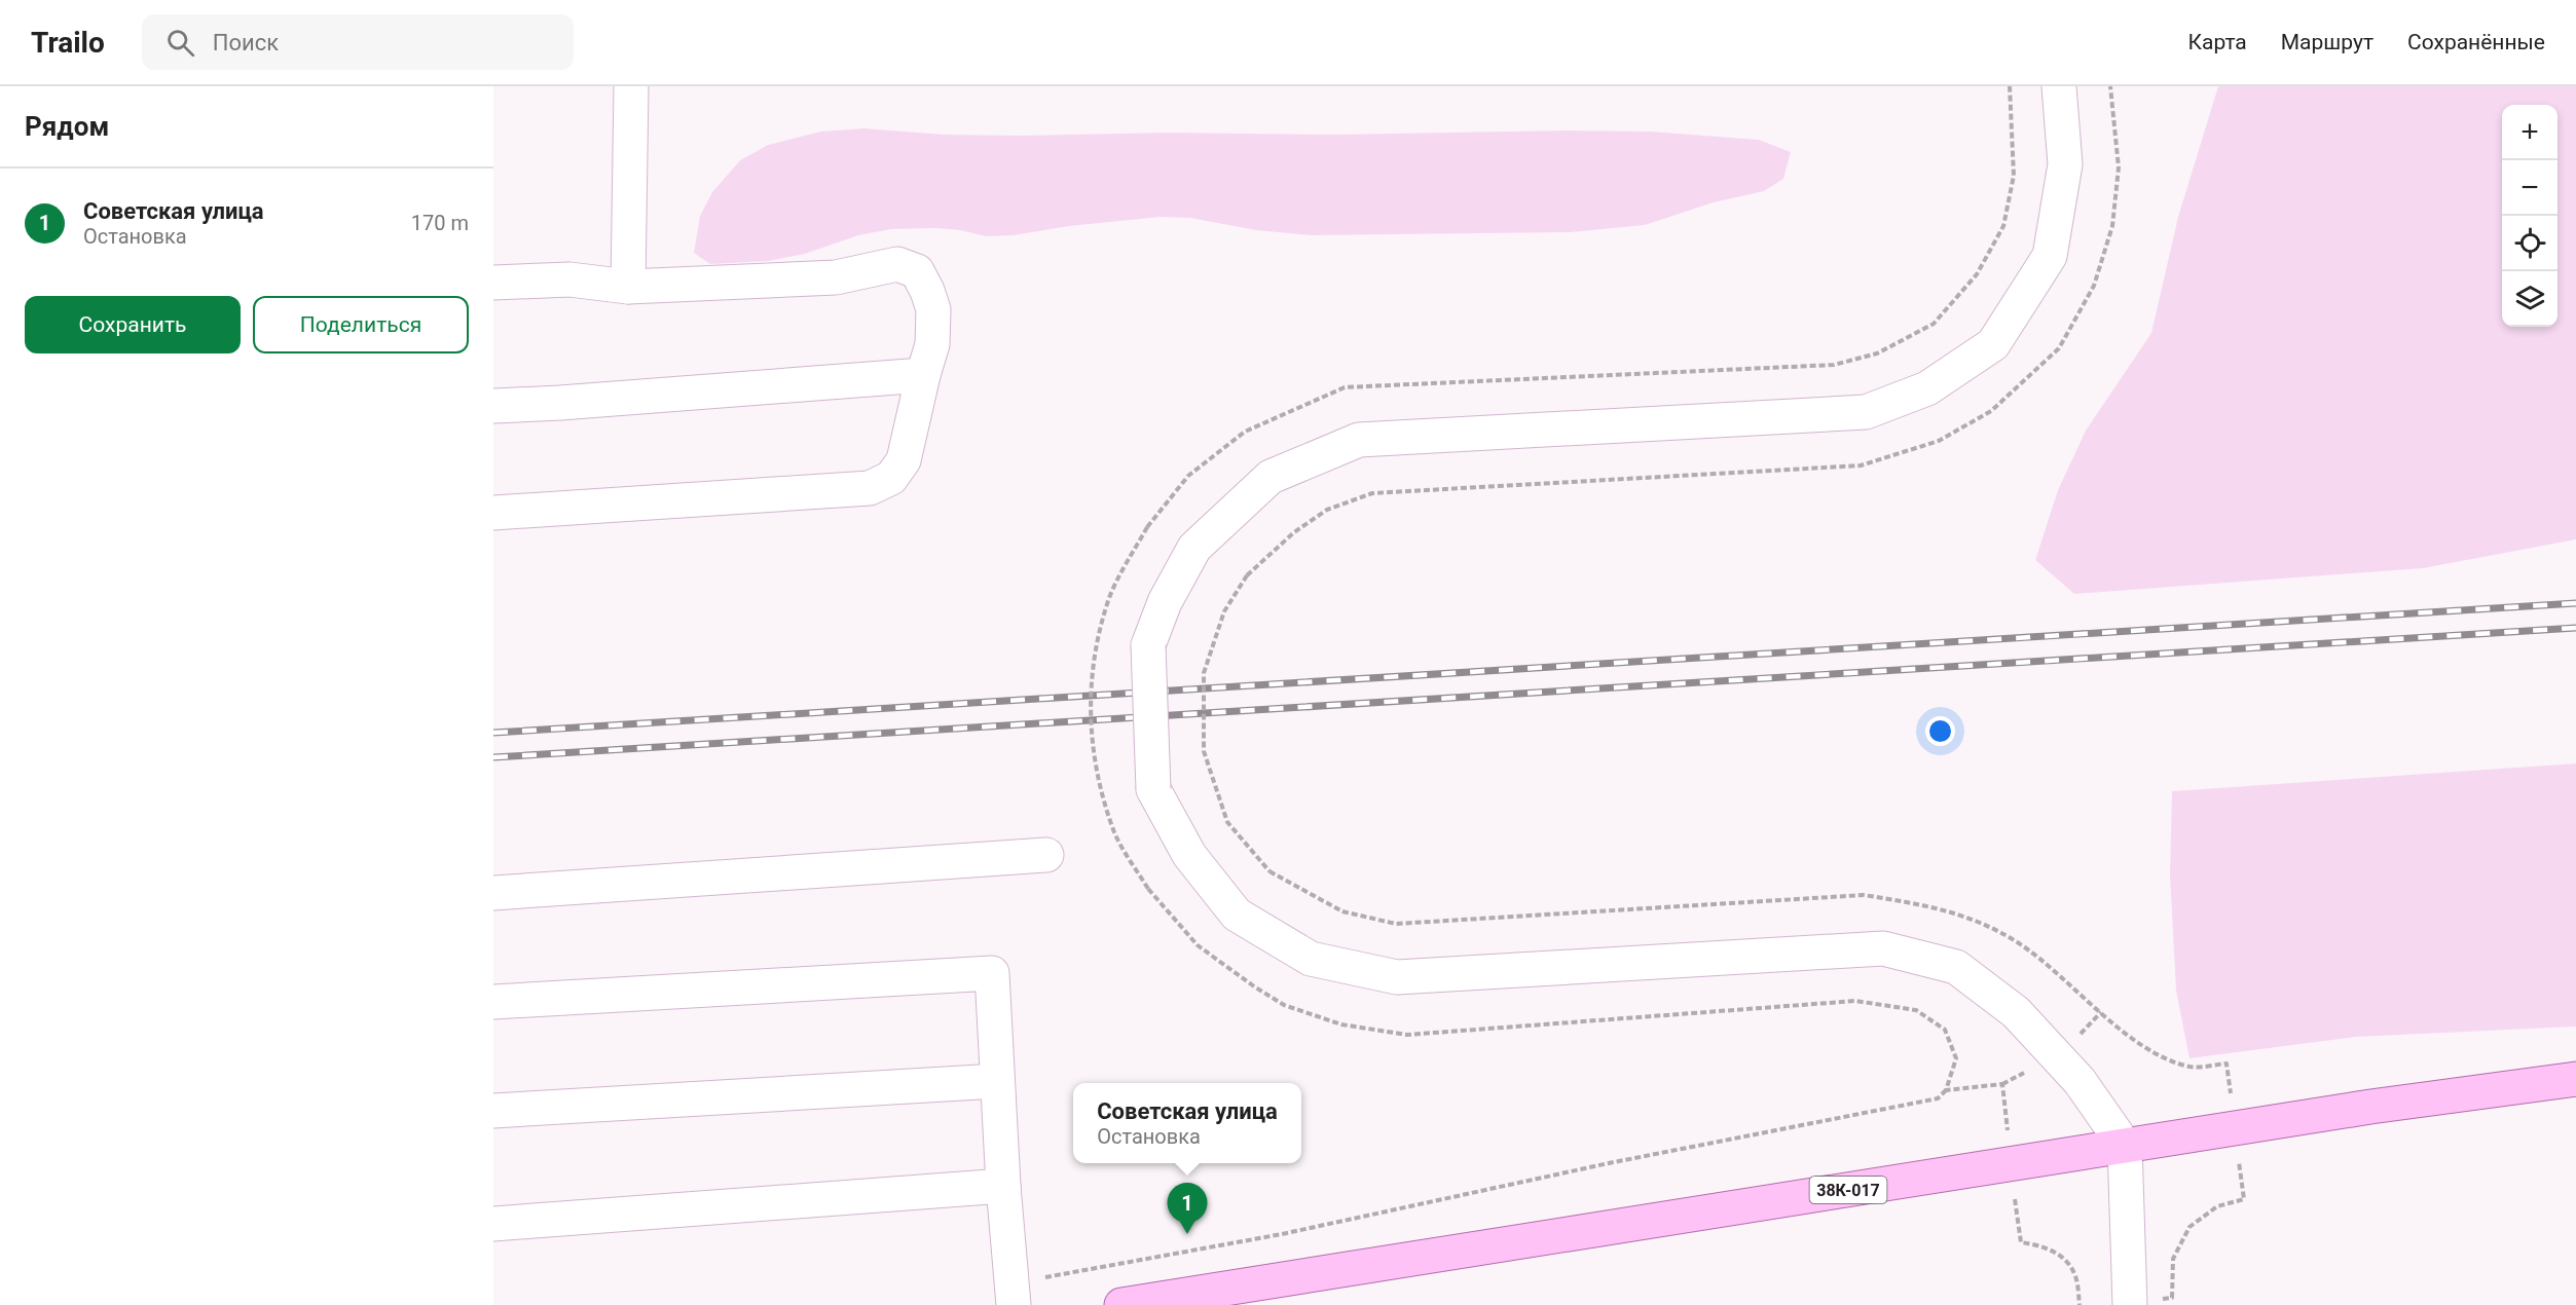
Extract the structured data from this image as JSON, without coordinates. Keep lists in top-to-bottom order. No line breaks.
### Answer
{"streets":{"main road":["38К-017"]},"page":{"header":"Trailo","search":"Поиск","nav":["Карта","Маршрут","Сохранённые"],"heading":"Рядом","map_buttons":["+","−"],"list":[{"mark":"1","name":"Советская улица","note":"Остановка","value":"170 m"}],"buttons":["Сохранить","Поделиться"],"popup":["Советская улица","Остановка"],"pins":"1"}}
